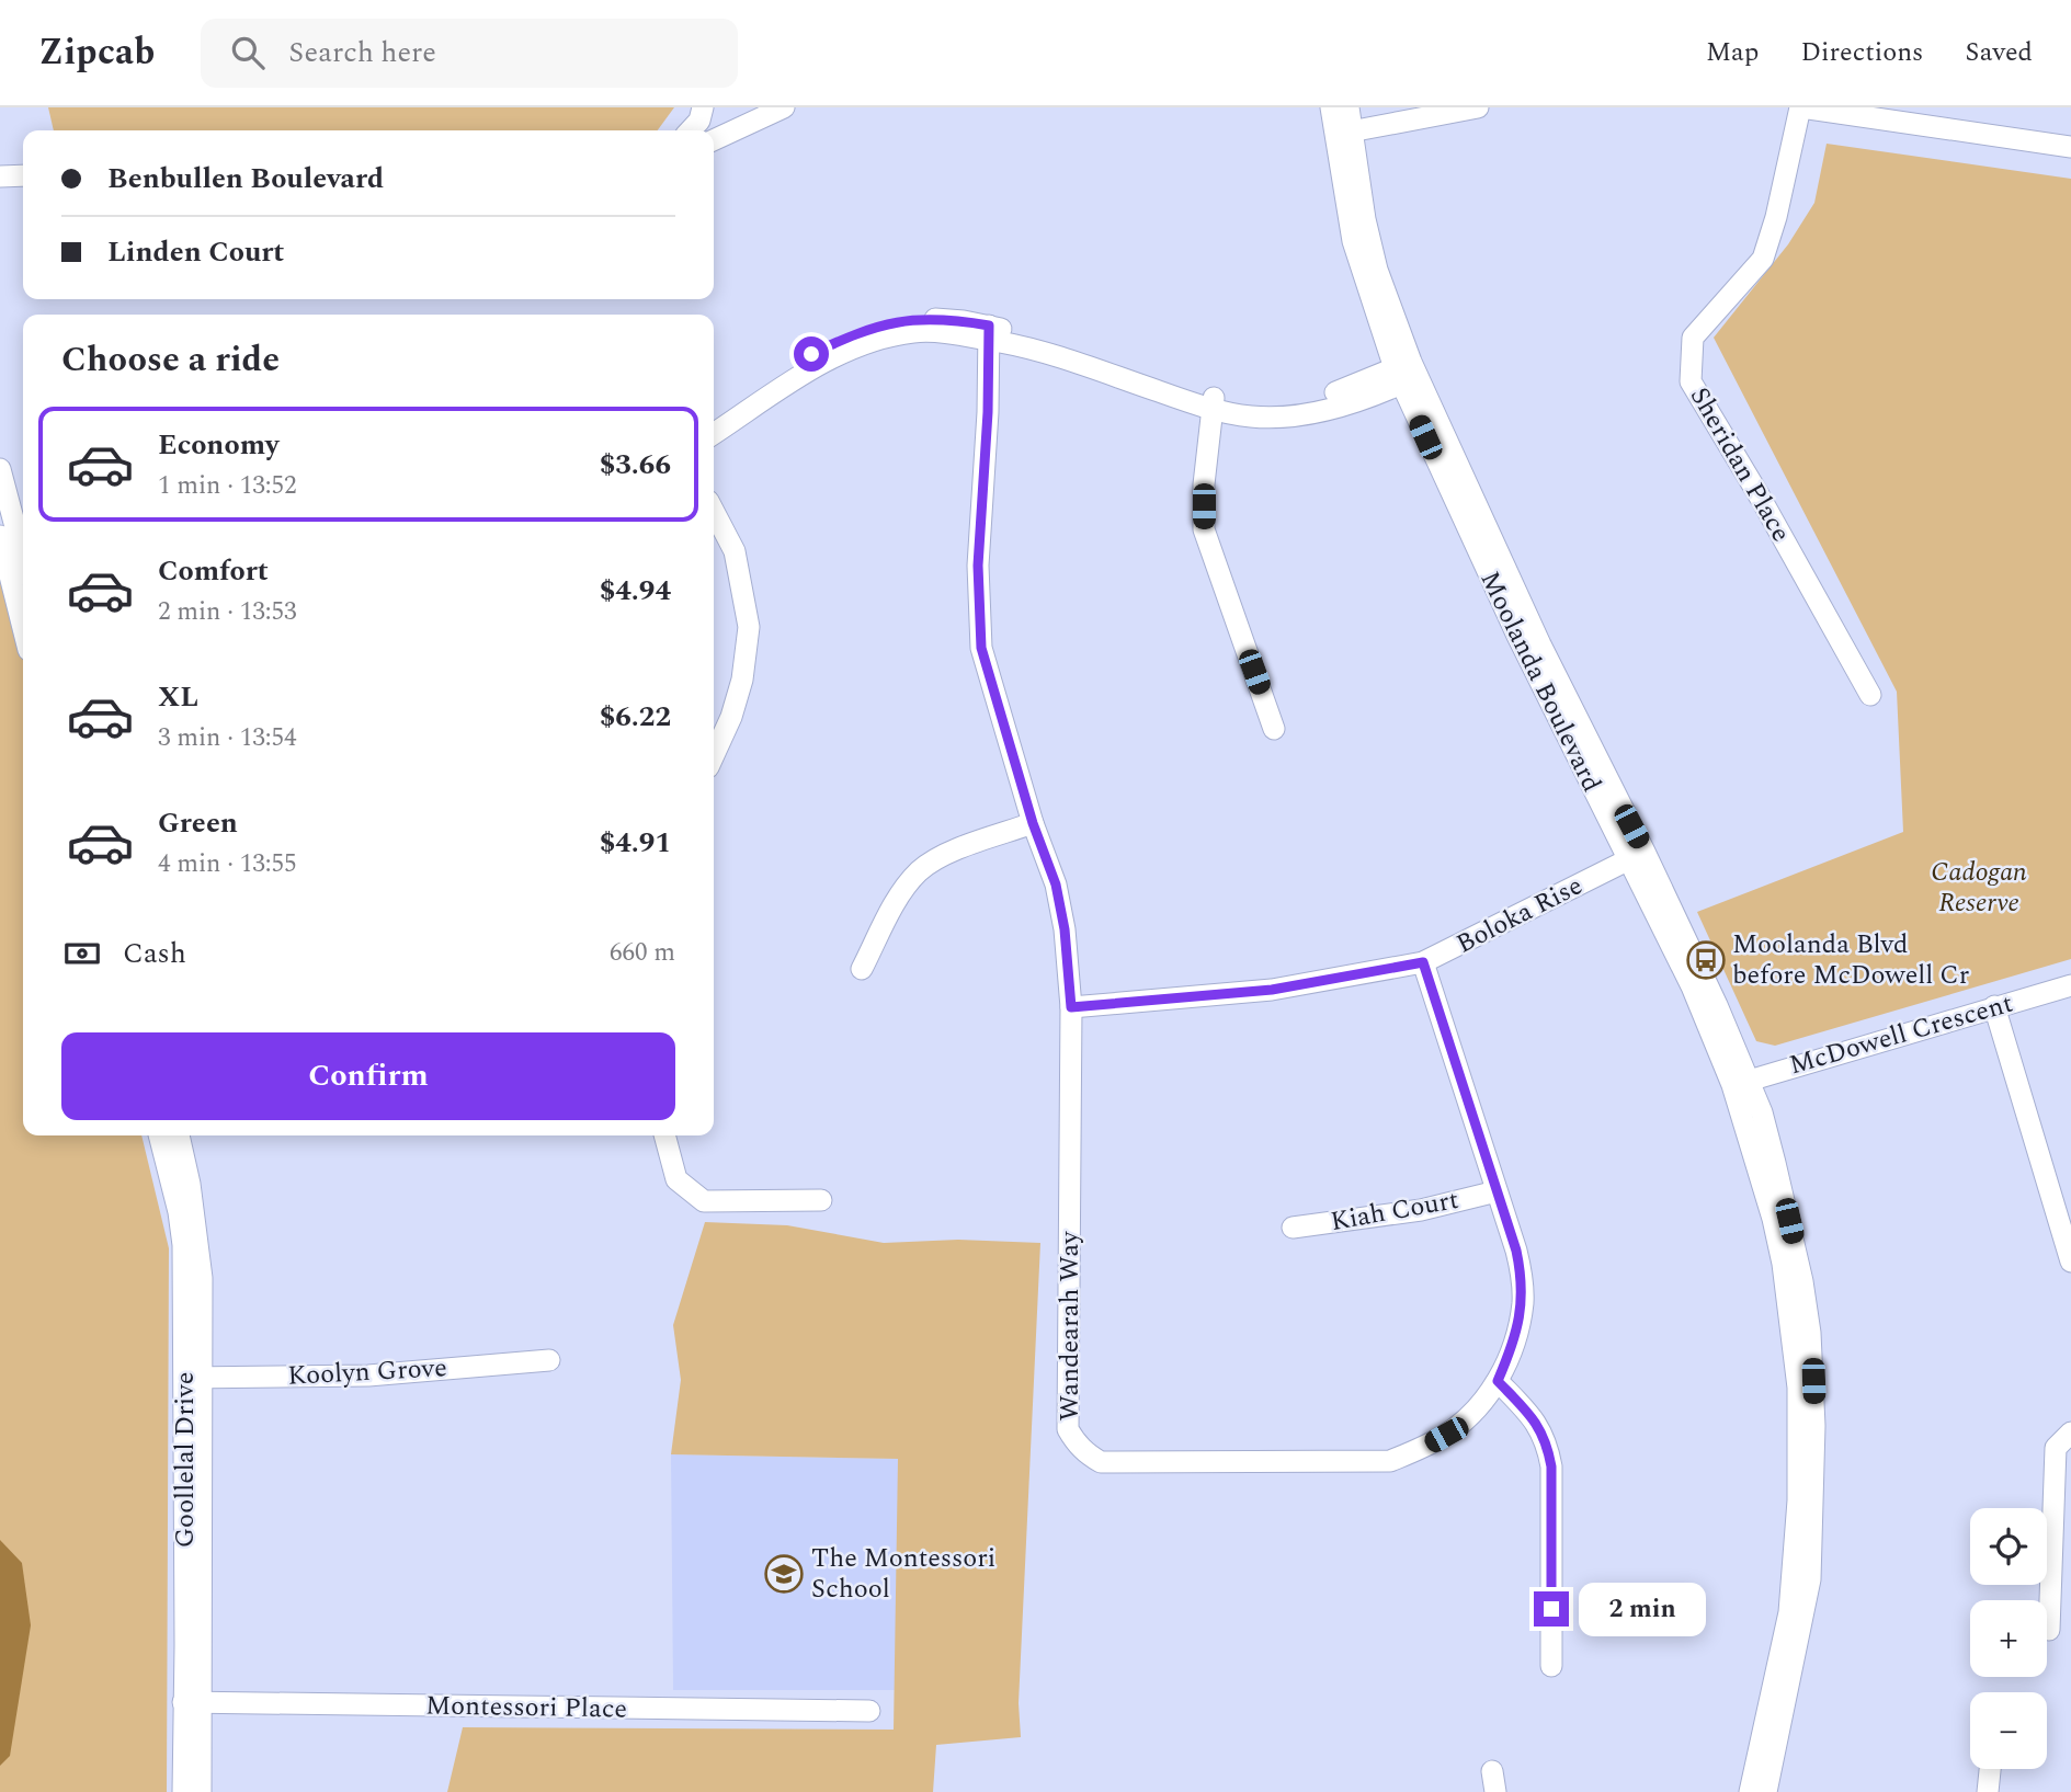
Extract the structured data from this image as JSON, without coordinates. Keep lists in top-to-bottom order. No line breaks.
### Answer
{"streets":{"street":["Sheridan Place","Moolanda Boulevard","Boloka Rise","McDowell Crescent","Kiah Court","Wandearah Way","Koolyn Grove","Goollelal Drive","Montessori Place"]},"crossings":[["Moolanda Boulevard","Boloka Rise"],["Moolanda Boulevard","McDowell Crescent"],["Boloka Rise","Wandearah Way"],["Kiah Court","Wandearah Way"],["Koolyn Grove","Goollelal Drive"],["Goollelal Drive","Montessori Place"]],"parks":["Cadogan Reserve"],"places":{"bus stop":["Moolanda Blvd before McDowell Cr"],"school or university":["The Montessori School"]},"page":{"header":"Zipcab","search":"Search here","nav":["Map","Directions","Saved"],"banner":["Benbullen Boulevard","Linden Court"],"heading":"Choose a ride","list":[{"name":"Economy","note":"1 min · 13:52","value":"$3.66"},{"name":"Comfort","note":"2 min · 13:53","value":"$4.94"},{"name":"XL","note":"3 min · 13:54","value":"$6.22"},{"name":"Green","note":"4 min · 13:55","value":"$4.91"}],"pay":["Cash","660 m"],"buttons":"Confirm","map_buttons":["+","−"],"bubble":"2 min"}}
